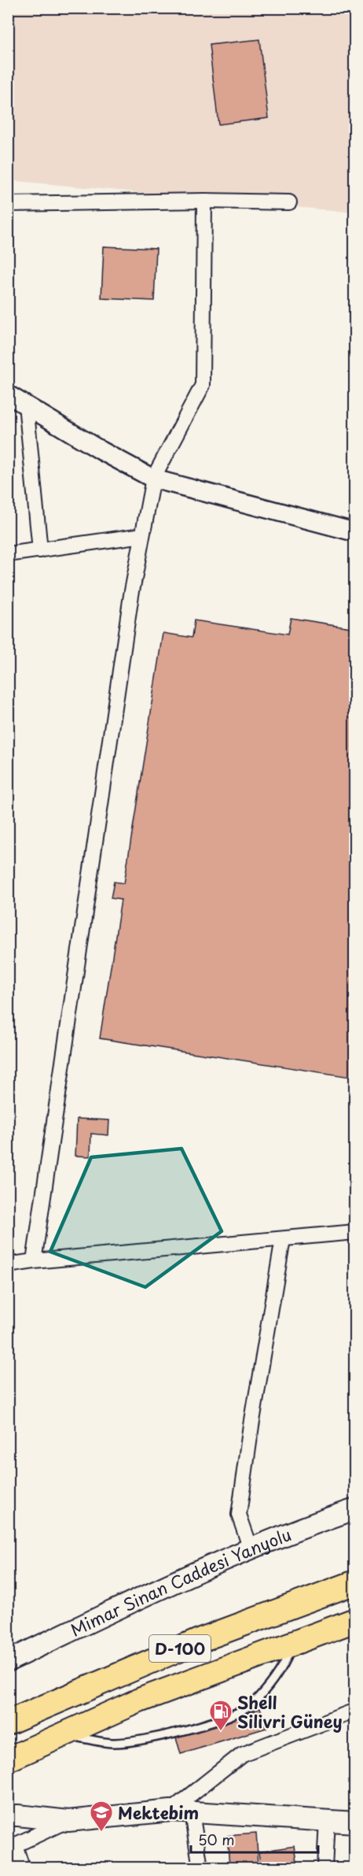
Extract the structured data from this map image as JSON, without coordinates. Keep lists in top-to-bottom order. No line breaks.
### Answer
{"streets":{"highway":["D-100"],"main road":["Mimar Sinan Caddesi Yanyolu"]},"places":{"fuel station":["Shell Silivri Güney"],"school or university":["Mektebim"]},"scale_bar":"50 m"}
